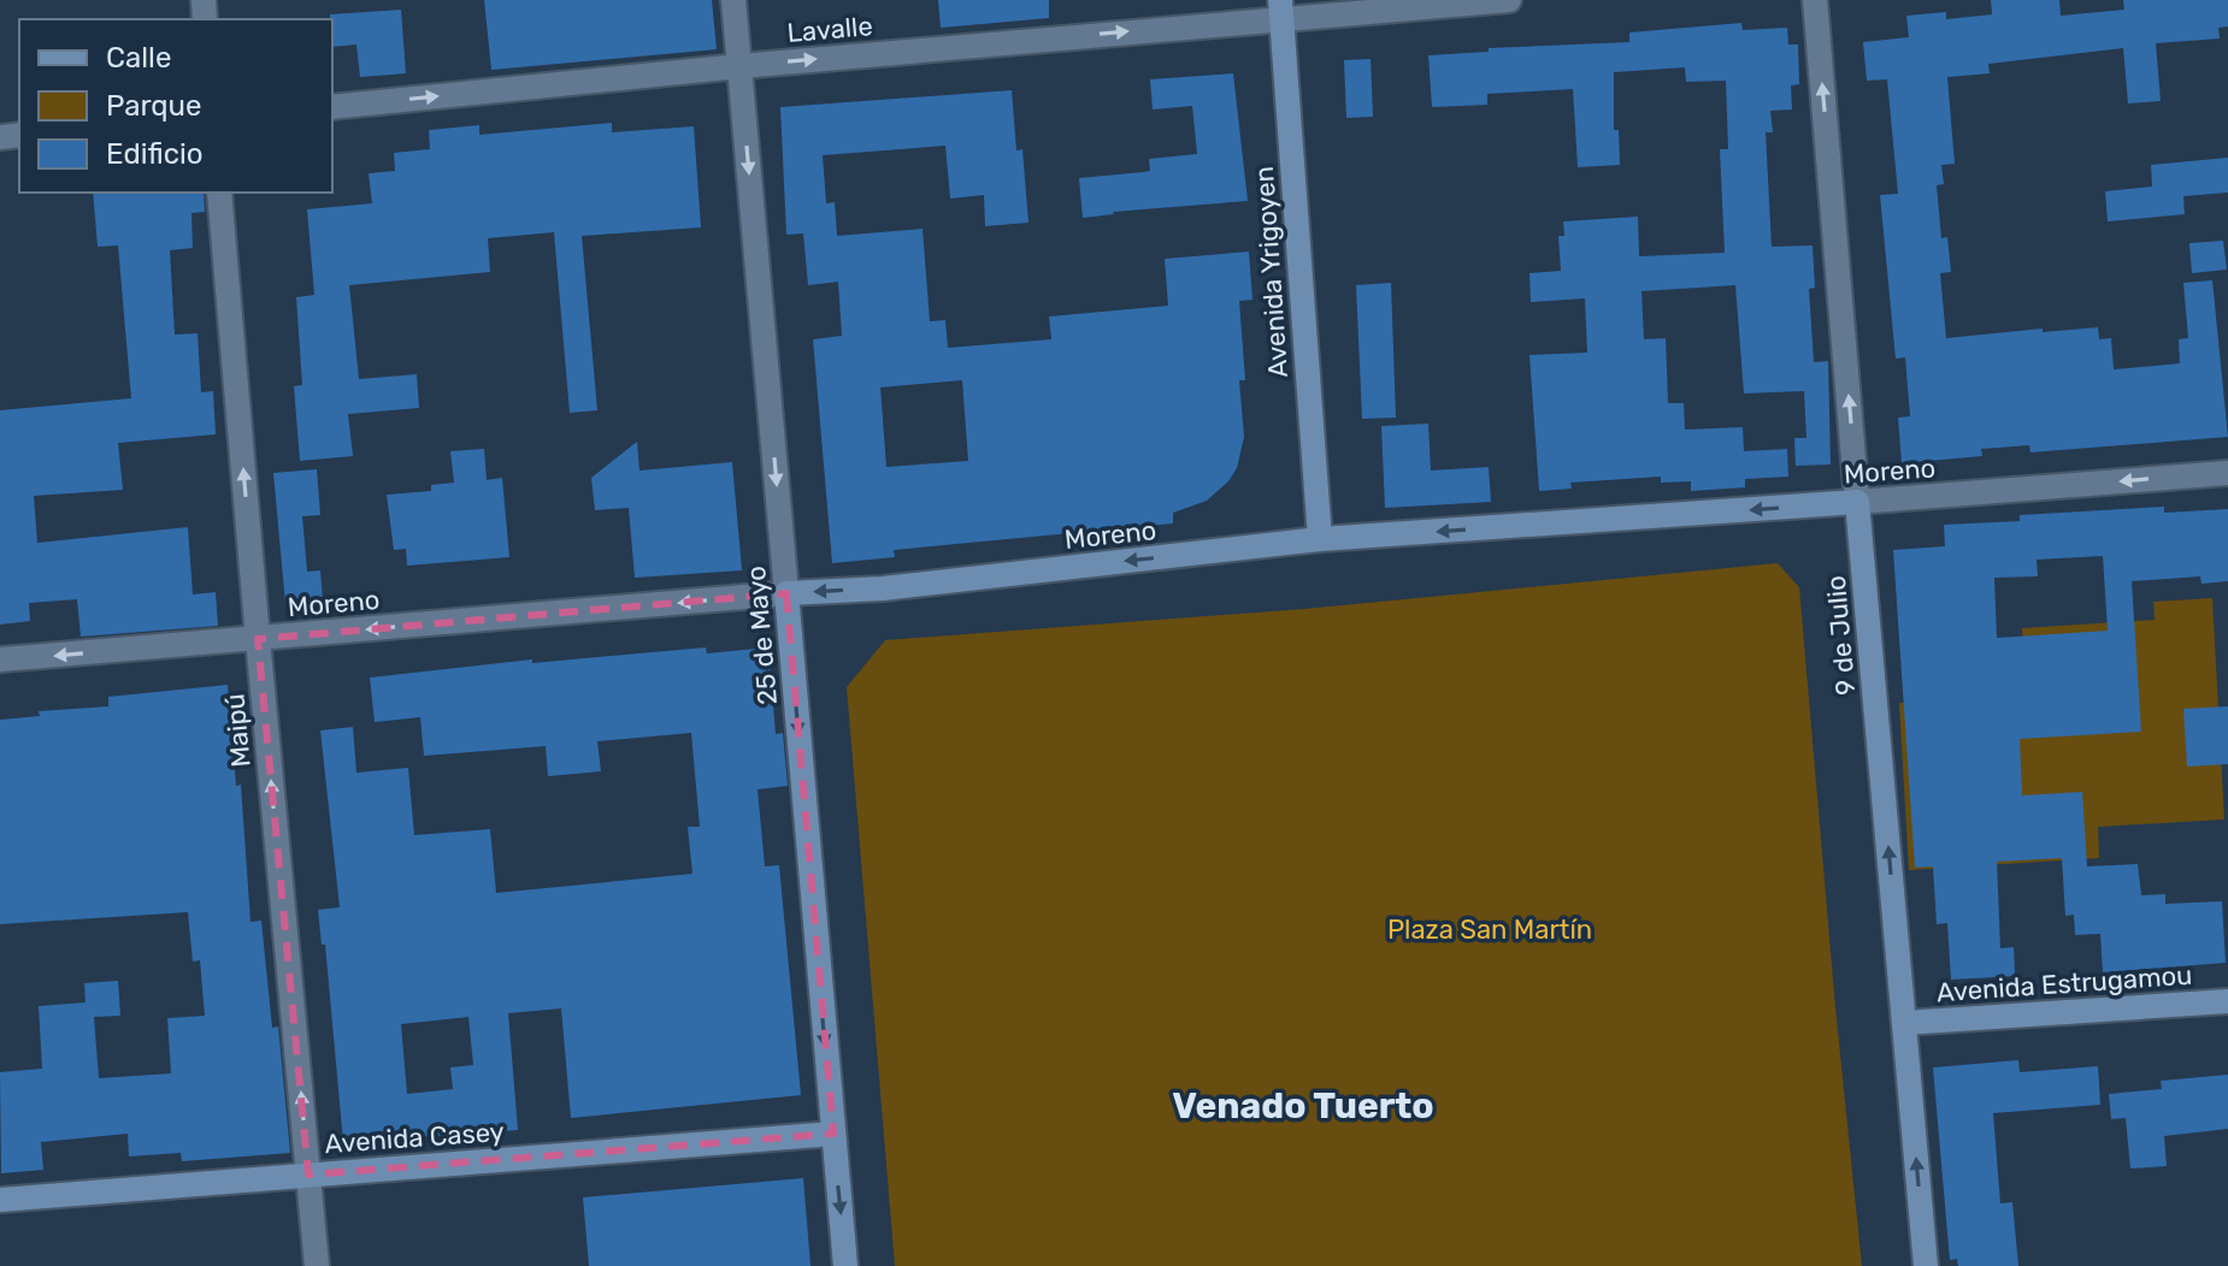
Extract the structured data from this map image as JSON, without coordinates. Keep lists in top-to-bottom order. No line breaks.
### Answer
{"streets":{"main road":["Avenida Yrigoyen","Moreno","25 de Mayo","9 de Julio","Avenida Estrugamou","Avenida Casey"],"street":["Lavalle","Maipú"]},"crossings":[["Lavalle","Avenida Yrigoyen"],["Lavalle","25 de Mayo"],["Avenida Yrigoyen","Moreno"],["Moreno","25 de Mayo"],["Moreno","9 de Julio"],["Moreno","Maipú"],["25 de Mayo","Avenida Casey"],["9 de Julio","Avenida Estrugamou"],["Maipú","Avenida Casey"]],"one_way":["Lavalle","Moreno","25 de Mayo","9 de Julio","Maipú"],"districts":["Venado Tuerto"],"parks":["Plaza San Martín"],"legend":["Calle","Parque","Edificio"]}
